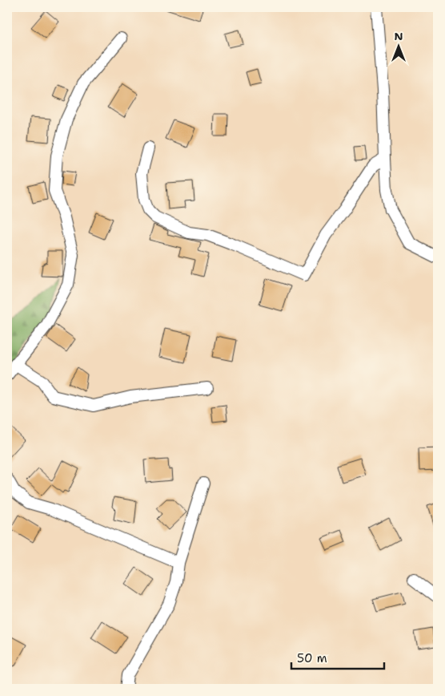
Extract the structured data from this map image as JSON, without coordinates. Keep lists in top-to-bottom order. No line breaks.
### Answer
{"scale_bar":"50 m","north":"top"}
